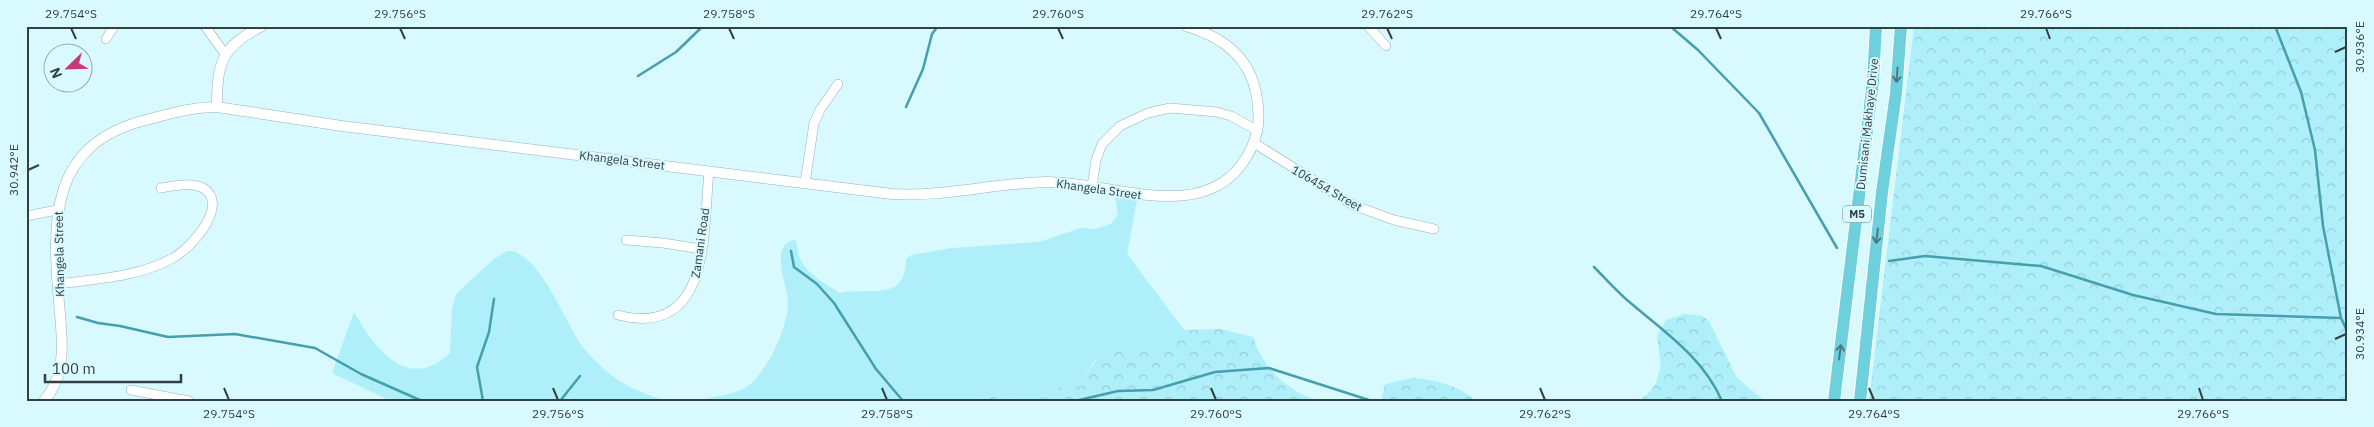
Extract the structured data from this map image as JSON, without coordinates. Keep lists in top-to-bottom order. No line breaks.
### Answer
{"streets":{"main road":["Dumisani Makhaye Drive","M5"],"street":["Khangela Street","106454 Street","Zamani Road"]},"crossings":[["Khangela Street","106454 Street"],["Khangela Street","Zamani Road"]],"scale_bar":"100 m","north":"bottom left","coordinates":["29.754°S","29.756°S","29.758°S","29.760°S","29.762°S","29.764°S","29.766°S","30.936°E","30.942°E","30.934°E"]}
